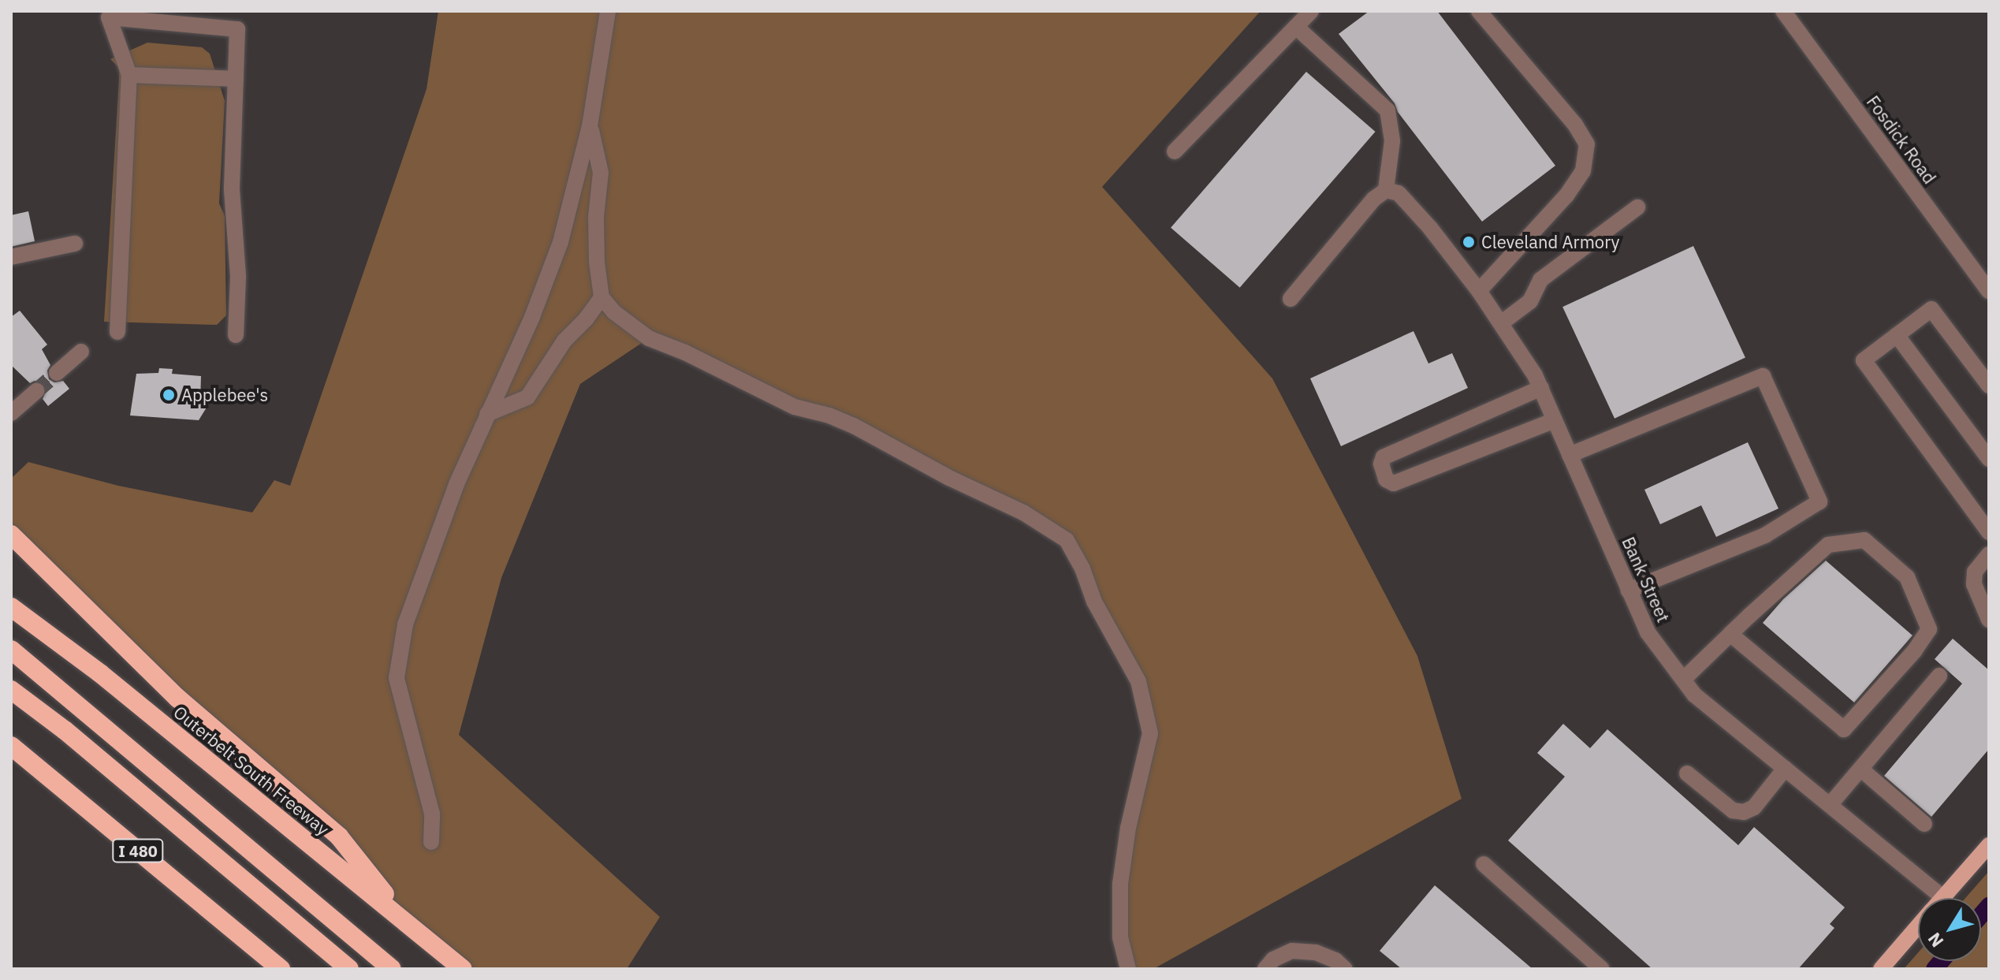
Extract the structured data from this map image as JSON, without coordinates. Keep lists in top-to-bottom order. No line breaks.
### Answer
{"streets":{"highway":["Outerbelt South Freeway","I 480"],"street":["Fosdick Road","Bank Street"]},"places":["Cleveland Armory","Applebee's"],"north":"bottom left"}
